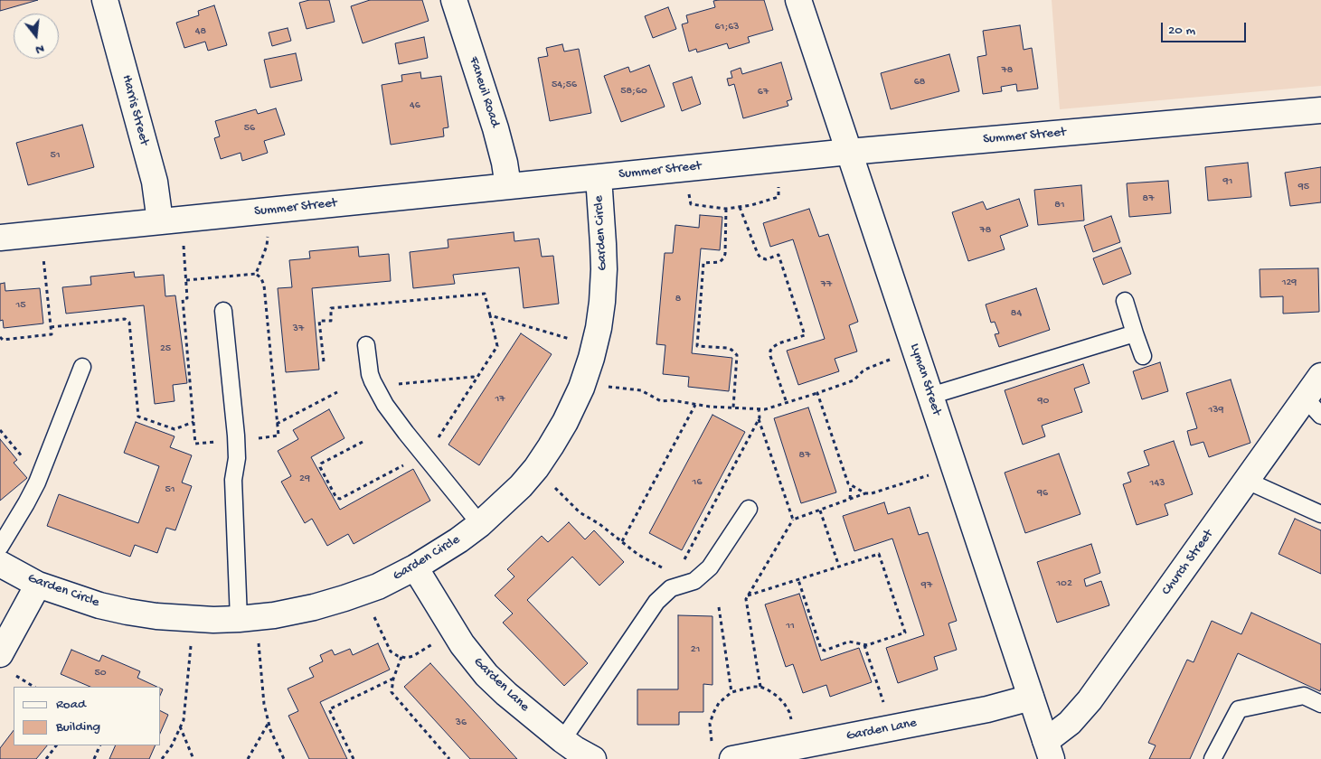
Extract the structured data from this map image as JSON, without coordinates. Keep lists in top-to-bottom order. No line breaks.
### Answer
{"streets":{"street":["Faneuil Road","Harris Street","Summer Street","Garden Circle","Lyman Street","Church Street","Garden Lane"]},"crossings":[["Faneuil Road","Summer Street"],["Harris Street","Summer Street"],["Summer Street","Garden Circle"],["Summer Street","Lyman Street"],["Garden Circle","Garden Lane"],["Lyman Street","Church Street"],["Lyman Street","Garden Lane"]],"house_numbers":["61;63","48","78","68","54;56","58;60","67","46","56","51","91","95","87","81","78","129","77","8","15","84","37","25","17","90","139","87","29","16","143","51","96","102","97","11","21","50","36"],"legend":["Road","Building"],"scale_bar":"20 m","north":"bottom"}
